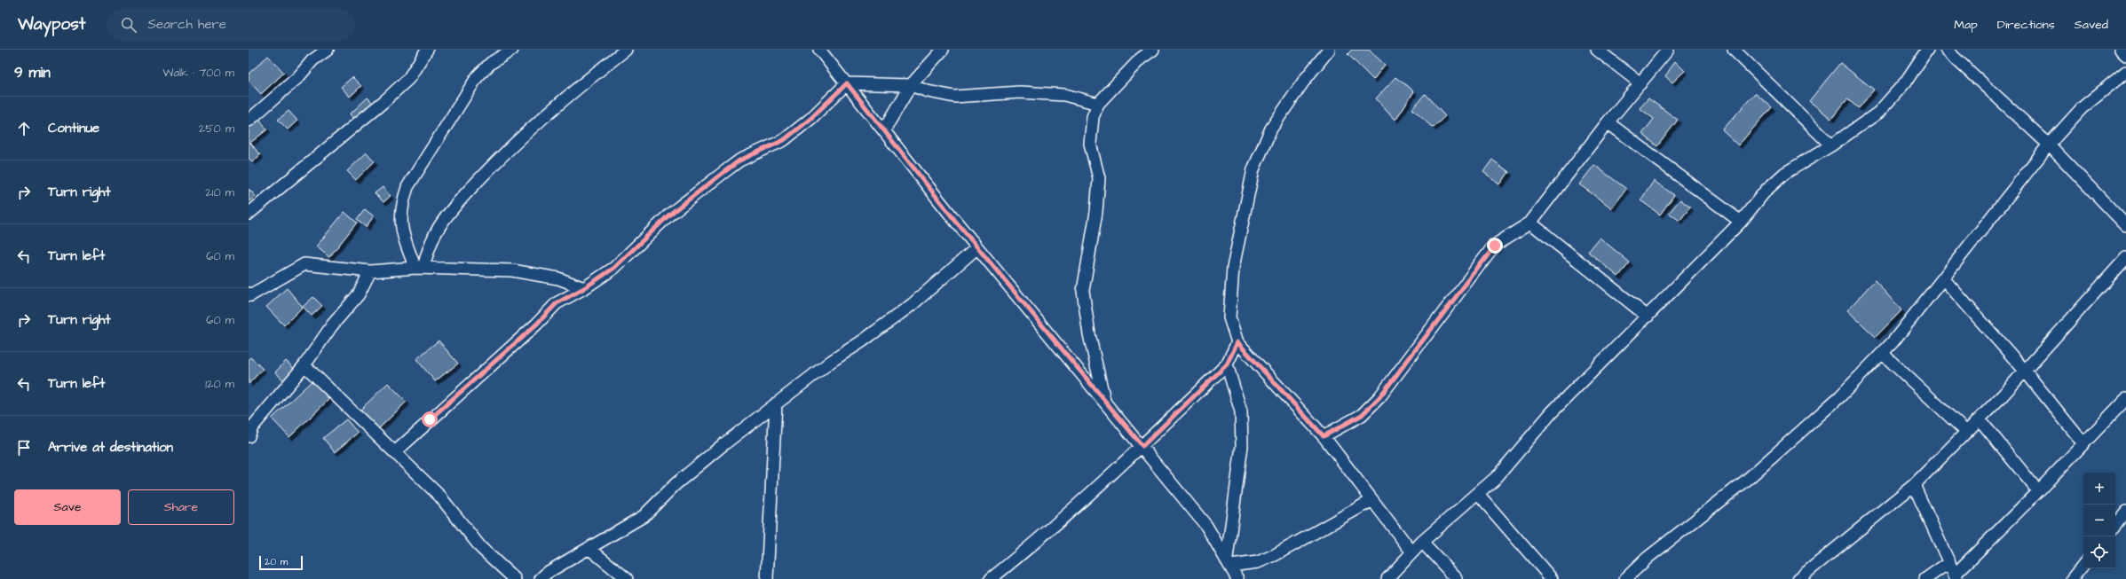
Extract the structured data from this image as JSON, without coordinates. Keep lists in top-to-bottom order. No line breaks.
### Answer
{"scale_bar":"20 m","page":{"header":"Waypost","search":"Search here","nav":["Map","Directions","Saved"],"heading":["9 min","Walk · 700 m"],"list":[["Continue","250 m"],["Turn right","210 m"],["Turn left","60 m"],["Turn right","60 m"],["Turn left","120 m"],"Arrive at destination"],"map_buttons":["+","−"],"buttons":["Save","Share"],"scale":"20 m"}}
